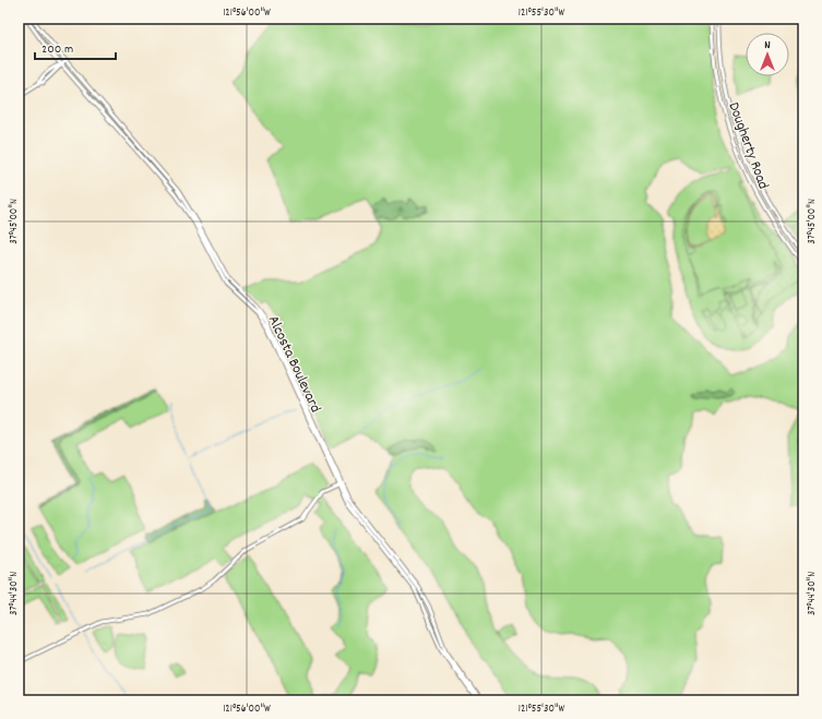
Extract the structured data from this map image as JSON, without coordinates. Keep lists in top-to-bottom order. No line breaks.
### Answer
{"streets":{"main road":["Dougherty Road","Alcosta Boulevard"]},"scale_bar":"200 m","north":"top","coordinates":["121°56'00\"W","121°55'30\"W","37°45'00\"N","37°44'30\"N"]}
